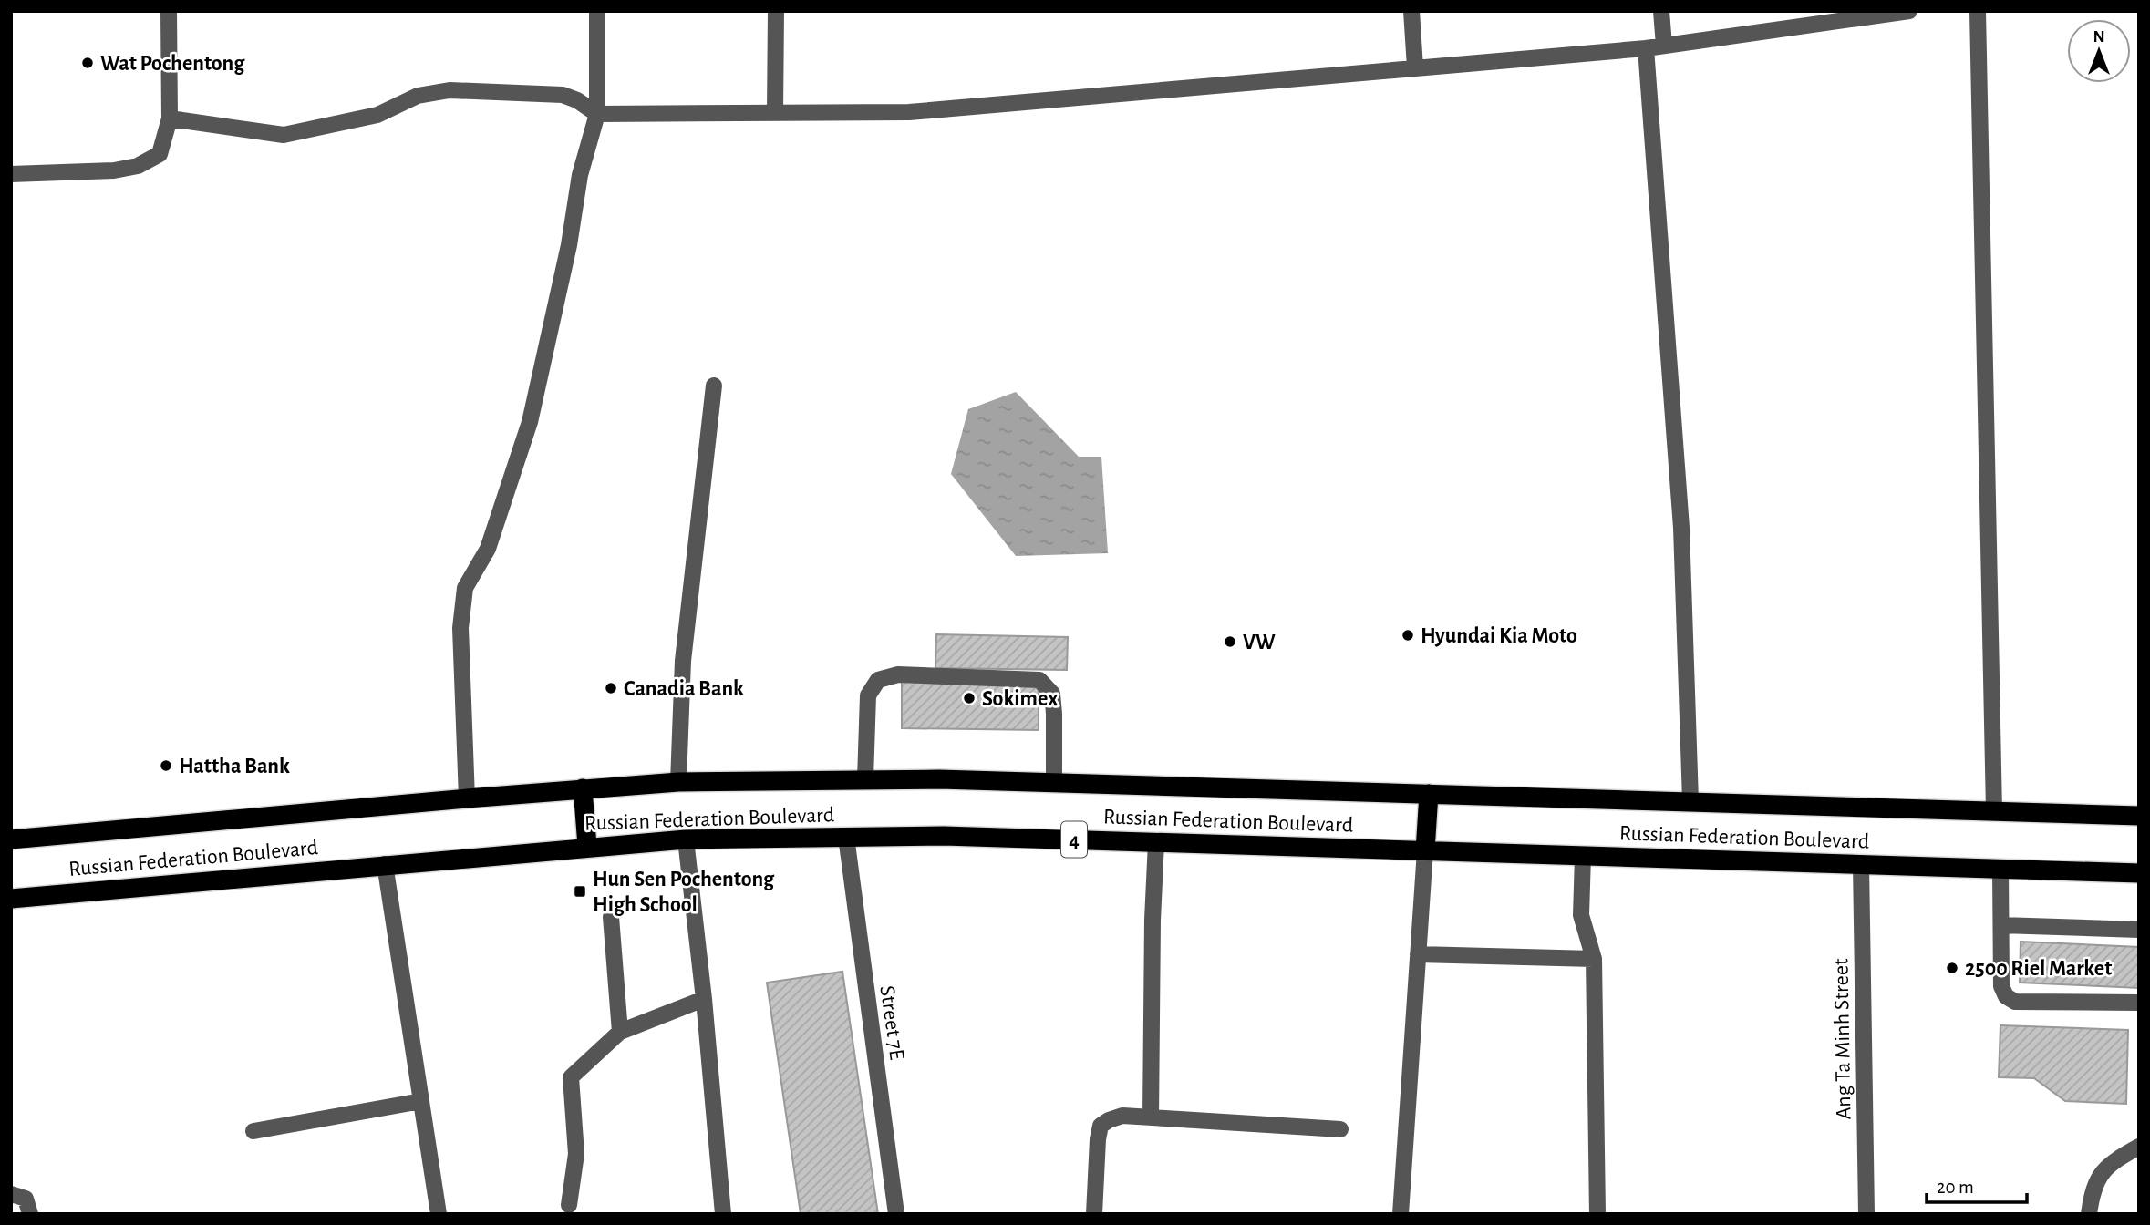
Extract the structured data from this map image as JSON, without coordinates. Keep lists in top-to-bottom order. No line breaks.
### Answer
{"streets":{"highway":["Russian Federation Boulevard","4"],"street":["Street 7E","Ang Ta Minh Street"]},"crossings":[["Russian Federation Boulevard","Street 7E"],["Russian Federation Boulevard","Ang Ta Minh Street"]],"places":{"other":["Wat Pochentong","Hyundai Kia Moto","VW","Canadia Bank","Sokimex","Hattha Bank","2500 Riel Market"],"transit":["Hun Sen Pochentong High School"]},"scale_bar":"20 m","north":"top"}
